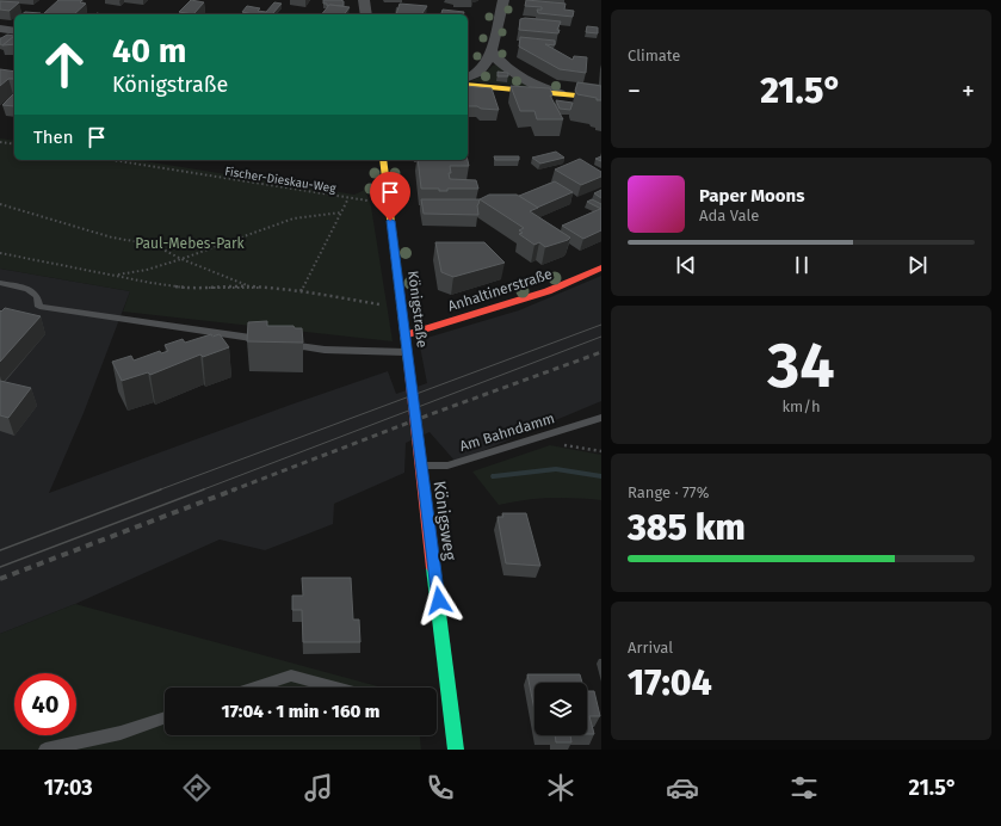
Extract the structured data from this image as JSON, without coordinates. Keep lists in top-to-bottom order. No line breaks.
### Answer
{"streets":{"street":["Anhaltinerstraße","Königstraße","Königsweg"],"lane":["Am Bahndamm"],"path":["Fischer-Dieskau-Weg"]},"crossings":[["Anhaltinerstraße","Königstraße"],["Königstraße","Am Bahndamm"],["Königstraße","Königsweg"],["Am Bahndamm","Königsweg"]],"parks":["Paul-Mebes-Park"],"page":{"tile":["Climate",["34","km/h"],["Range · 77%","385 km"],["Arrival","17:04"]],"turn":["40 m","Königstraße"],"heat":["−","21.5°","+"],"then":"Then","song":["Paper Moons","Ada Vale"],"limit":"40","trip":"17:04 · 1 min · 160 m","tabs":["17:03","21.5°"]}}
